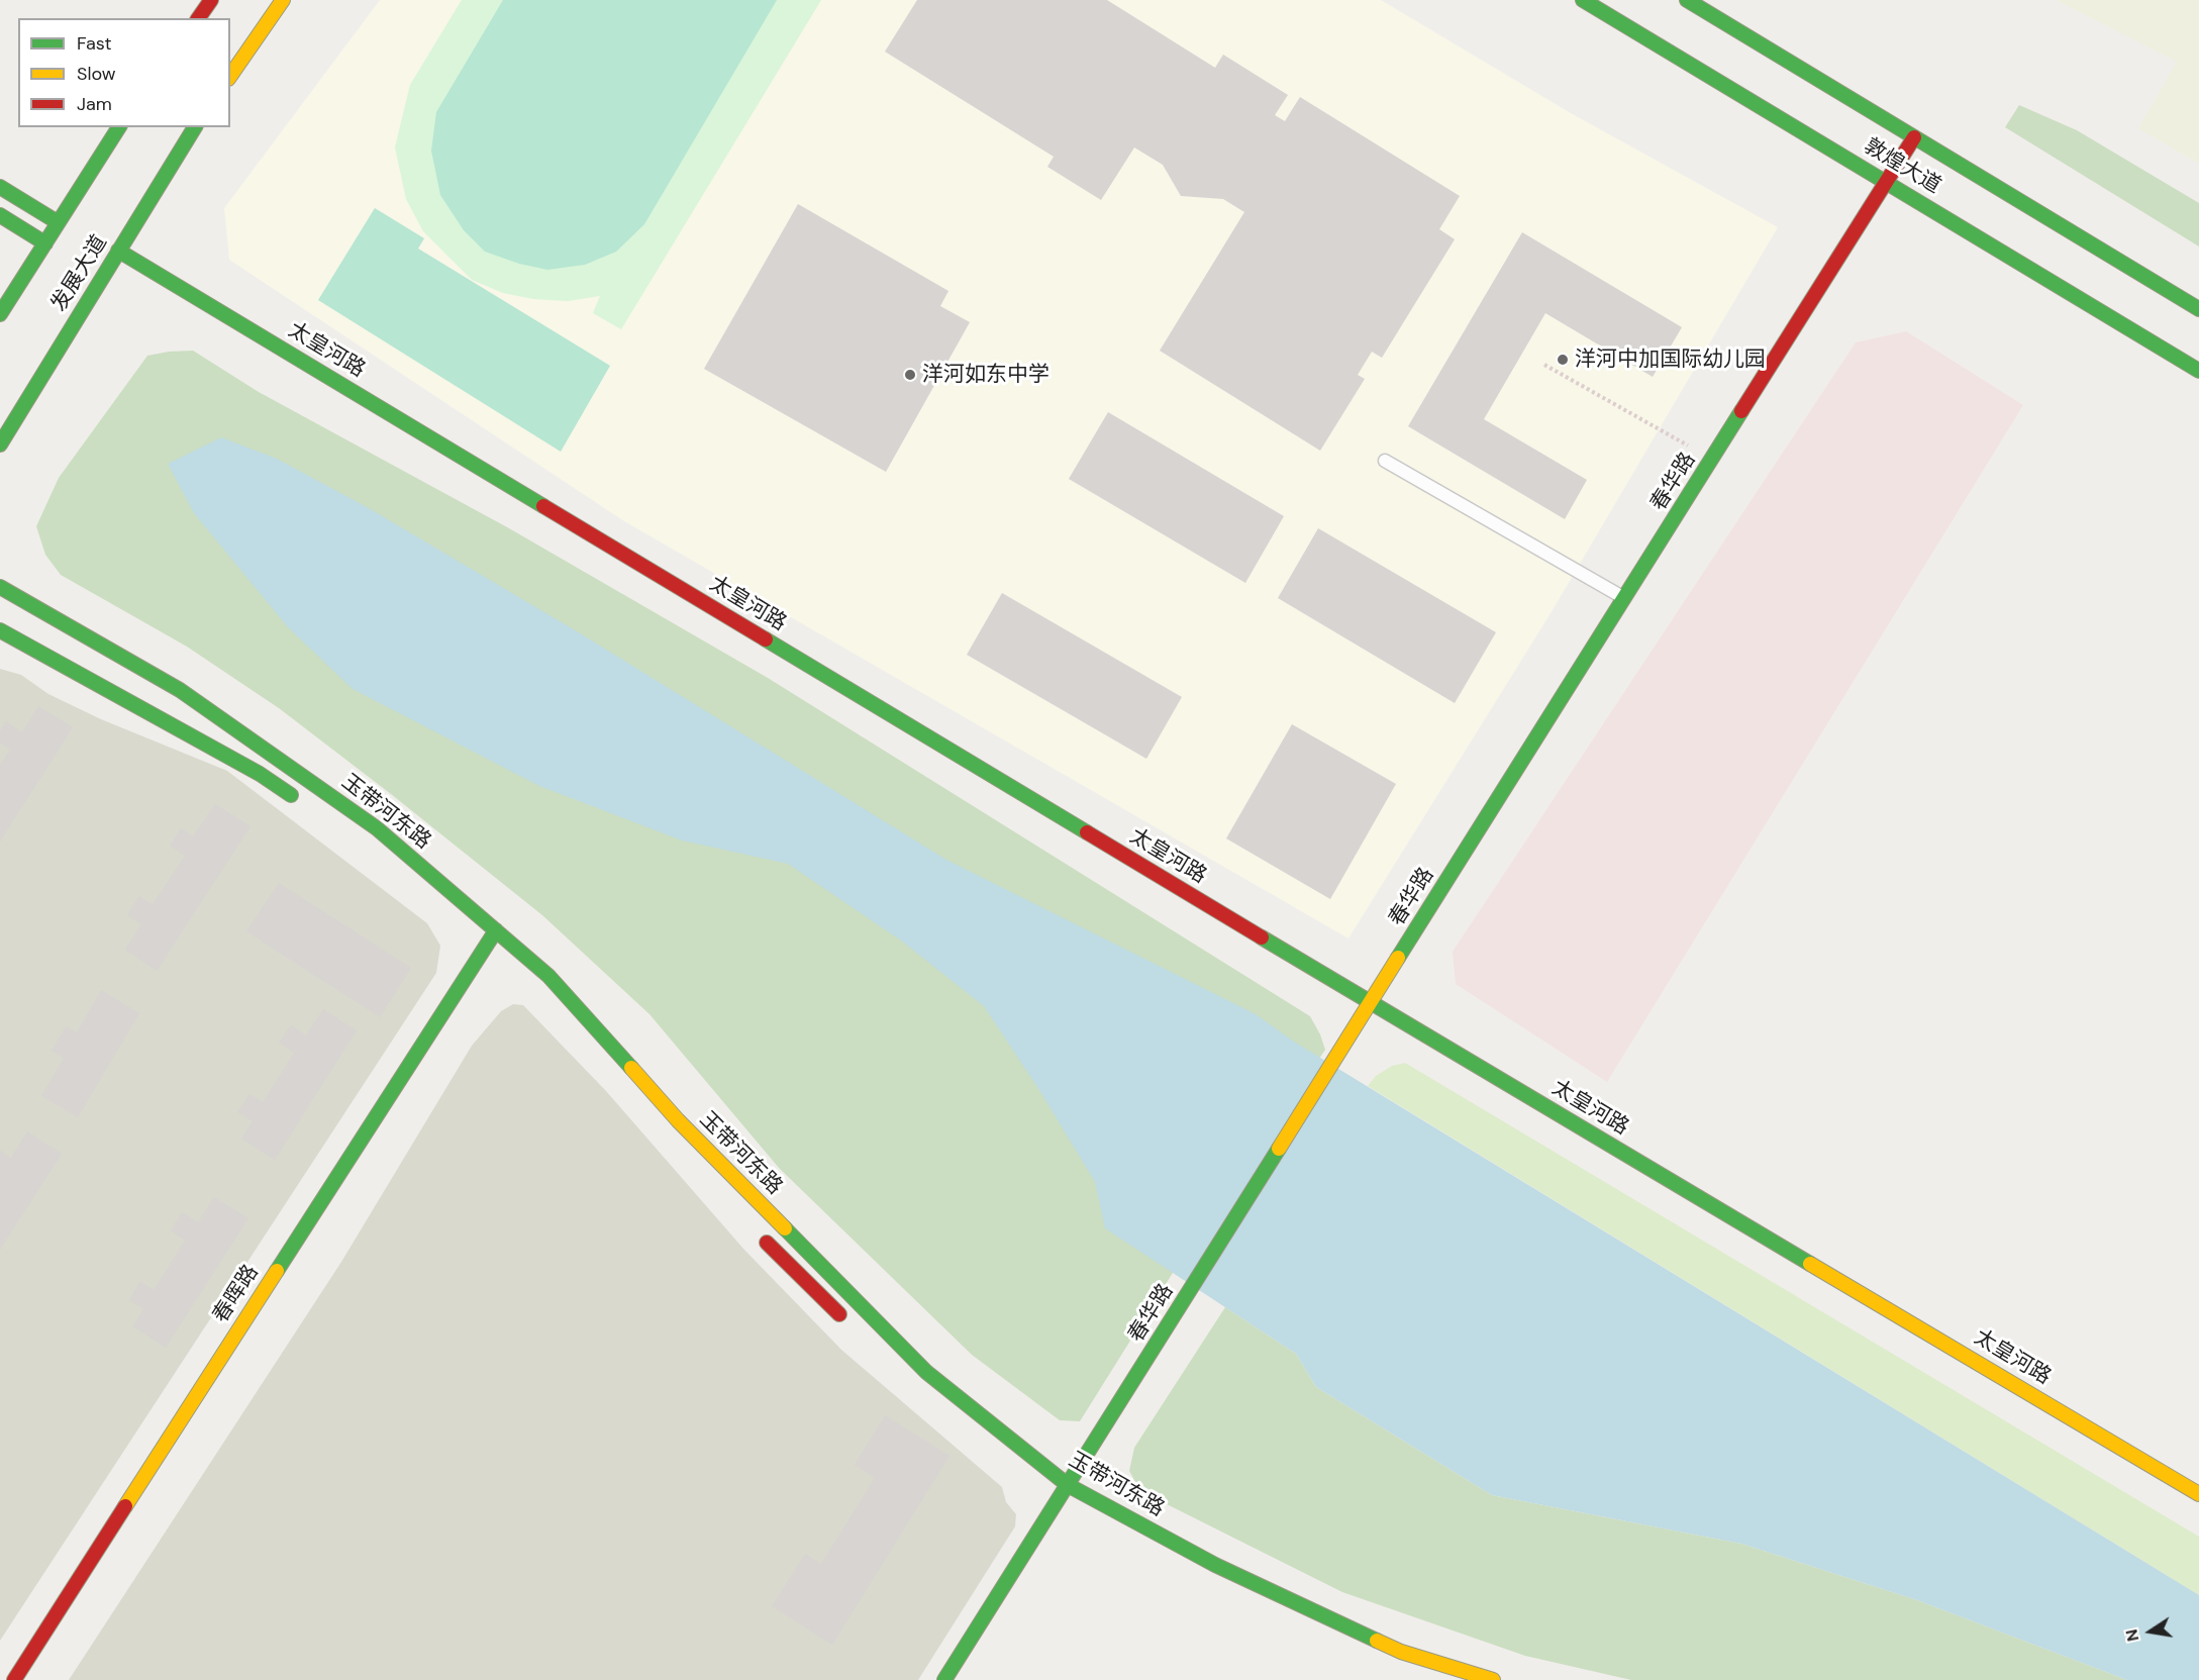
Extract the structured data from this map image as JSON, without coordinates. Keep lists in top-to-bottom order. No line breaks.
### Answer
{"streets":{"street":["敦煌大道","发展大道","太皇河路","春华路","玉带河东路","春晖路"]},"crossings":[["敦煌大道","春华路"],["发展大道","太皇河路"],["太皇河路","春华路"],["春华路","玉带河东路"],["玉带河东路","春晖路"]],"places":["洋河中加国际幼儿园","洋河如东中学"],"legend":["Fast","Slow","Jam"],"north":"left"}
